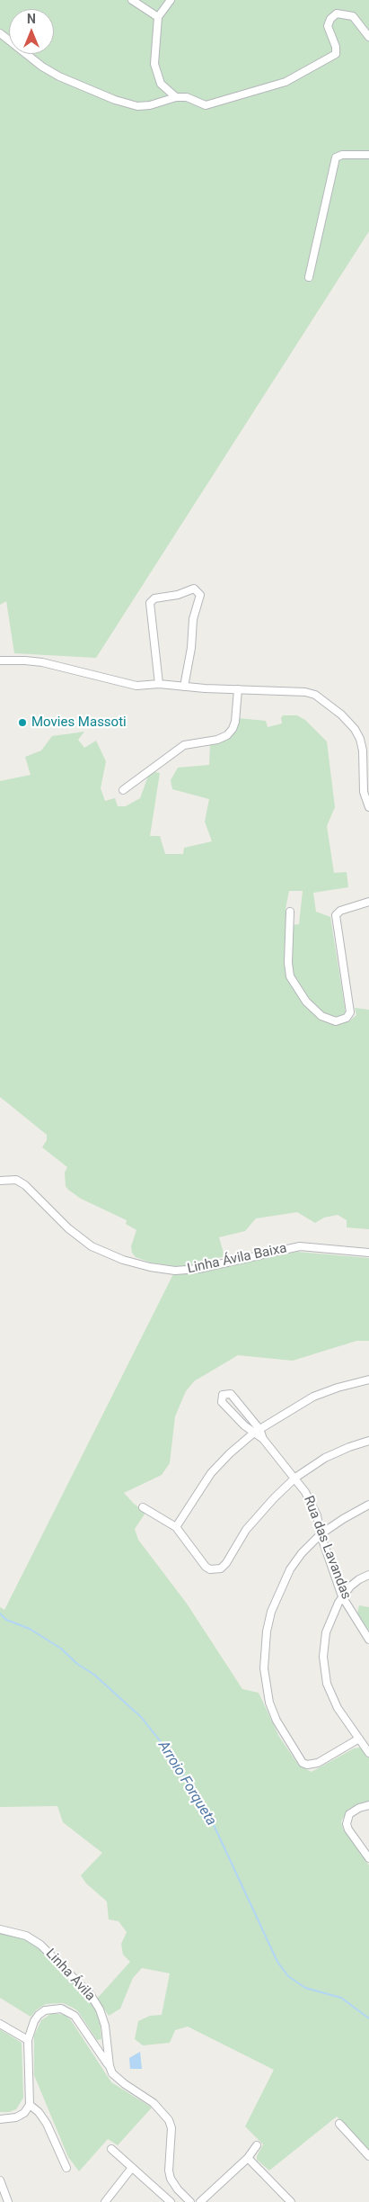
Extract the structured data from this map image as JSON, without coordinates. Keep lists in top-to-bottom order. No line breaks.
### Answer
{"streets":{"street":["Linha Ávila Baixa","Rua das Lavandas","Linha Ávila"]},"water":["Arroio Forqueta"],"places":["Movies Massoti"],"north":"top"}
